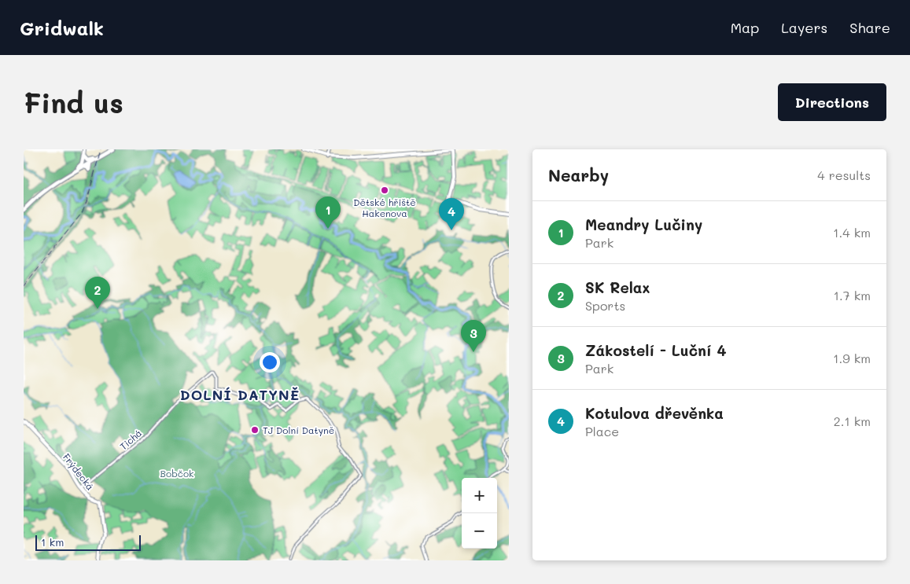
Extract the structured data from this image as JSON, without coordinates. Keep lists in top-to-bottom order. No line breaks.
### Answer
{"streets":{"main road":["Frýdecká"],"street":["Tichá"]},"crossings":[["Tichá","Frýdecká"]],"districts":["DOLNÍ DATYNĚ"],"parks":["Bobčok"],"places":["Dětské hřiště Hakenova","TJ Dolní Datyně"],"scale_bar":"1 km","page":{"header":"Gridwalk","nav":["Map","Layers","Share"],"buttons":"Directions","title":"Find us","heading":["Nearby","4 results"],"pins":["1","4","2","3"],"list":[{"mark":"1","name":"Meandry Lučiny","note":"Park","value":"1.4 km"},{"mark":"2","name":"SK Relax","note":"Sports","value":"1.7 km"},{"mark":"3","name":"Zákostelí - Luční 4","note":"Park","value":"1.9 km"},{"mark":"4","name":"Kotulova dřevěnka","note":"Place","value":"2.1 km"}],"map_buttons":["+","−"],"scale":"1 km"}}
